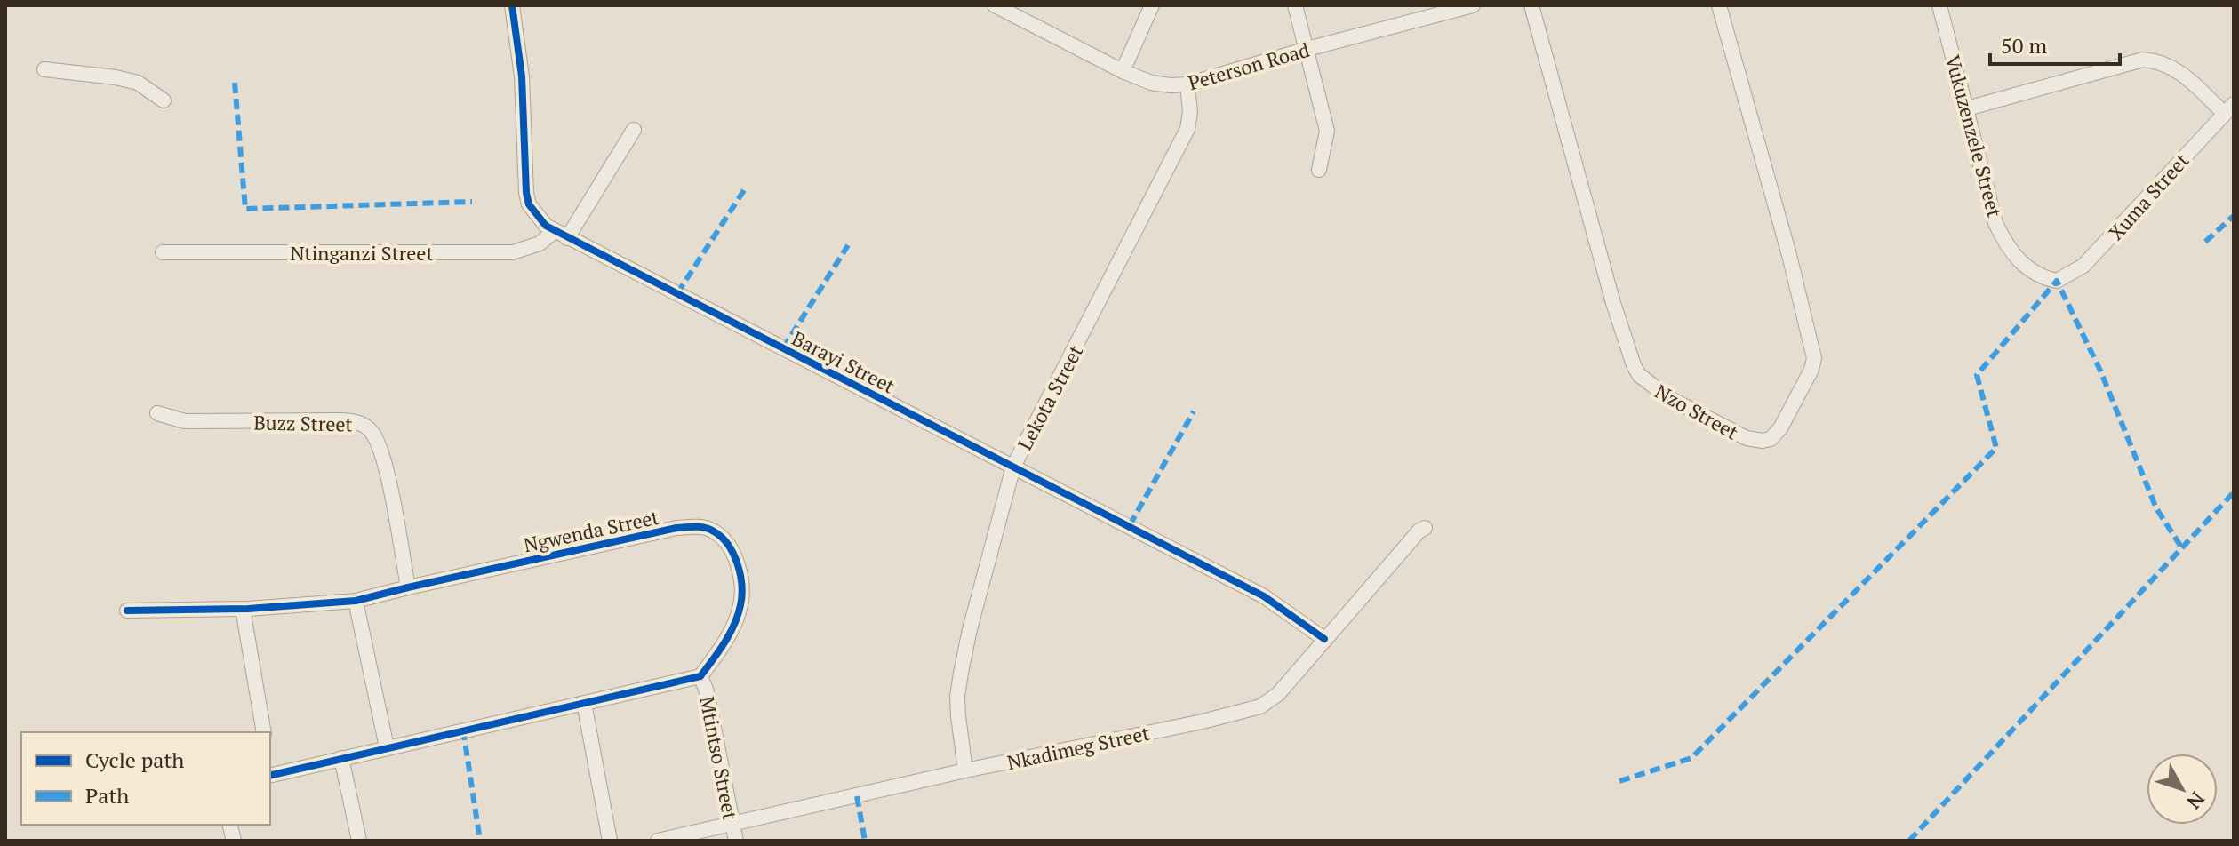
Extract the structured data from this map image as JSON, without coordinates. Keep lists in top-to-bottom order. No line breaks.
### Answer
{"streets":{"street":["Peterson Road","Vukuzenzele Street","Xuma Street","Ntinganzi Street","Barayi Street","Lekota Street","Nzo Street","Buzz Street","Ngwenda Street","Nkadimeg Street","Mtintso Street"]},"crossings":[["Peterson Road","Lekota Street"],["Vukuzenzele Street","Xuma Street"],["Ntinganzi Street","Barayi Street"],["Barayi Street","Lekota Street"],["Barayi Street","Nkadimeg Street"],["Lekota Street","Nkadimeg Street"],["Buzz Street","Ngwenda Street"],["Ngwenda Street","Mtintso Street"],["Nkadimeg Street","Mtintso Street"]],"legend":["Cycle path","Path"],"scale_bar":"50 m","north":"bottom right"}
